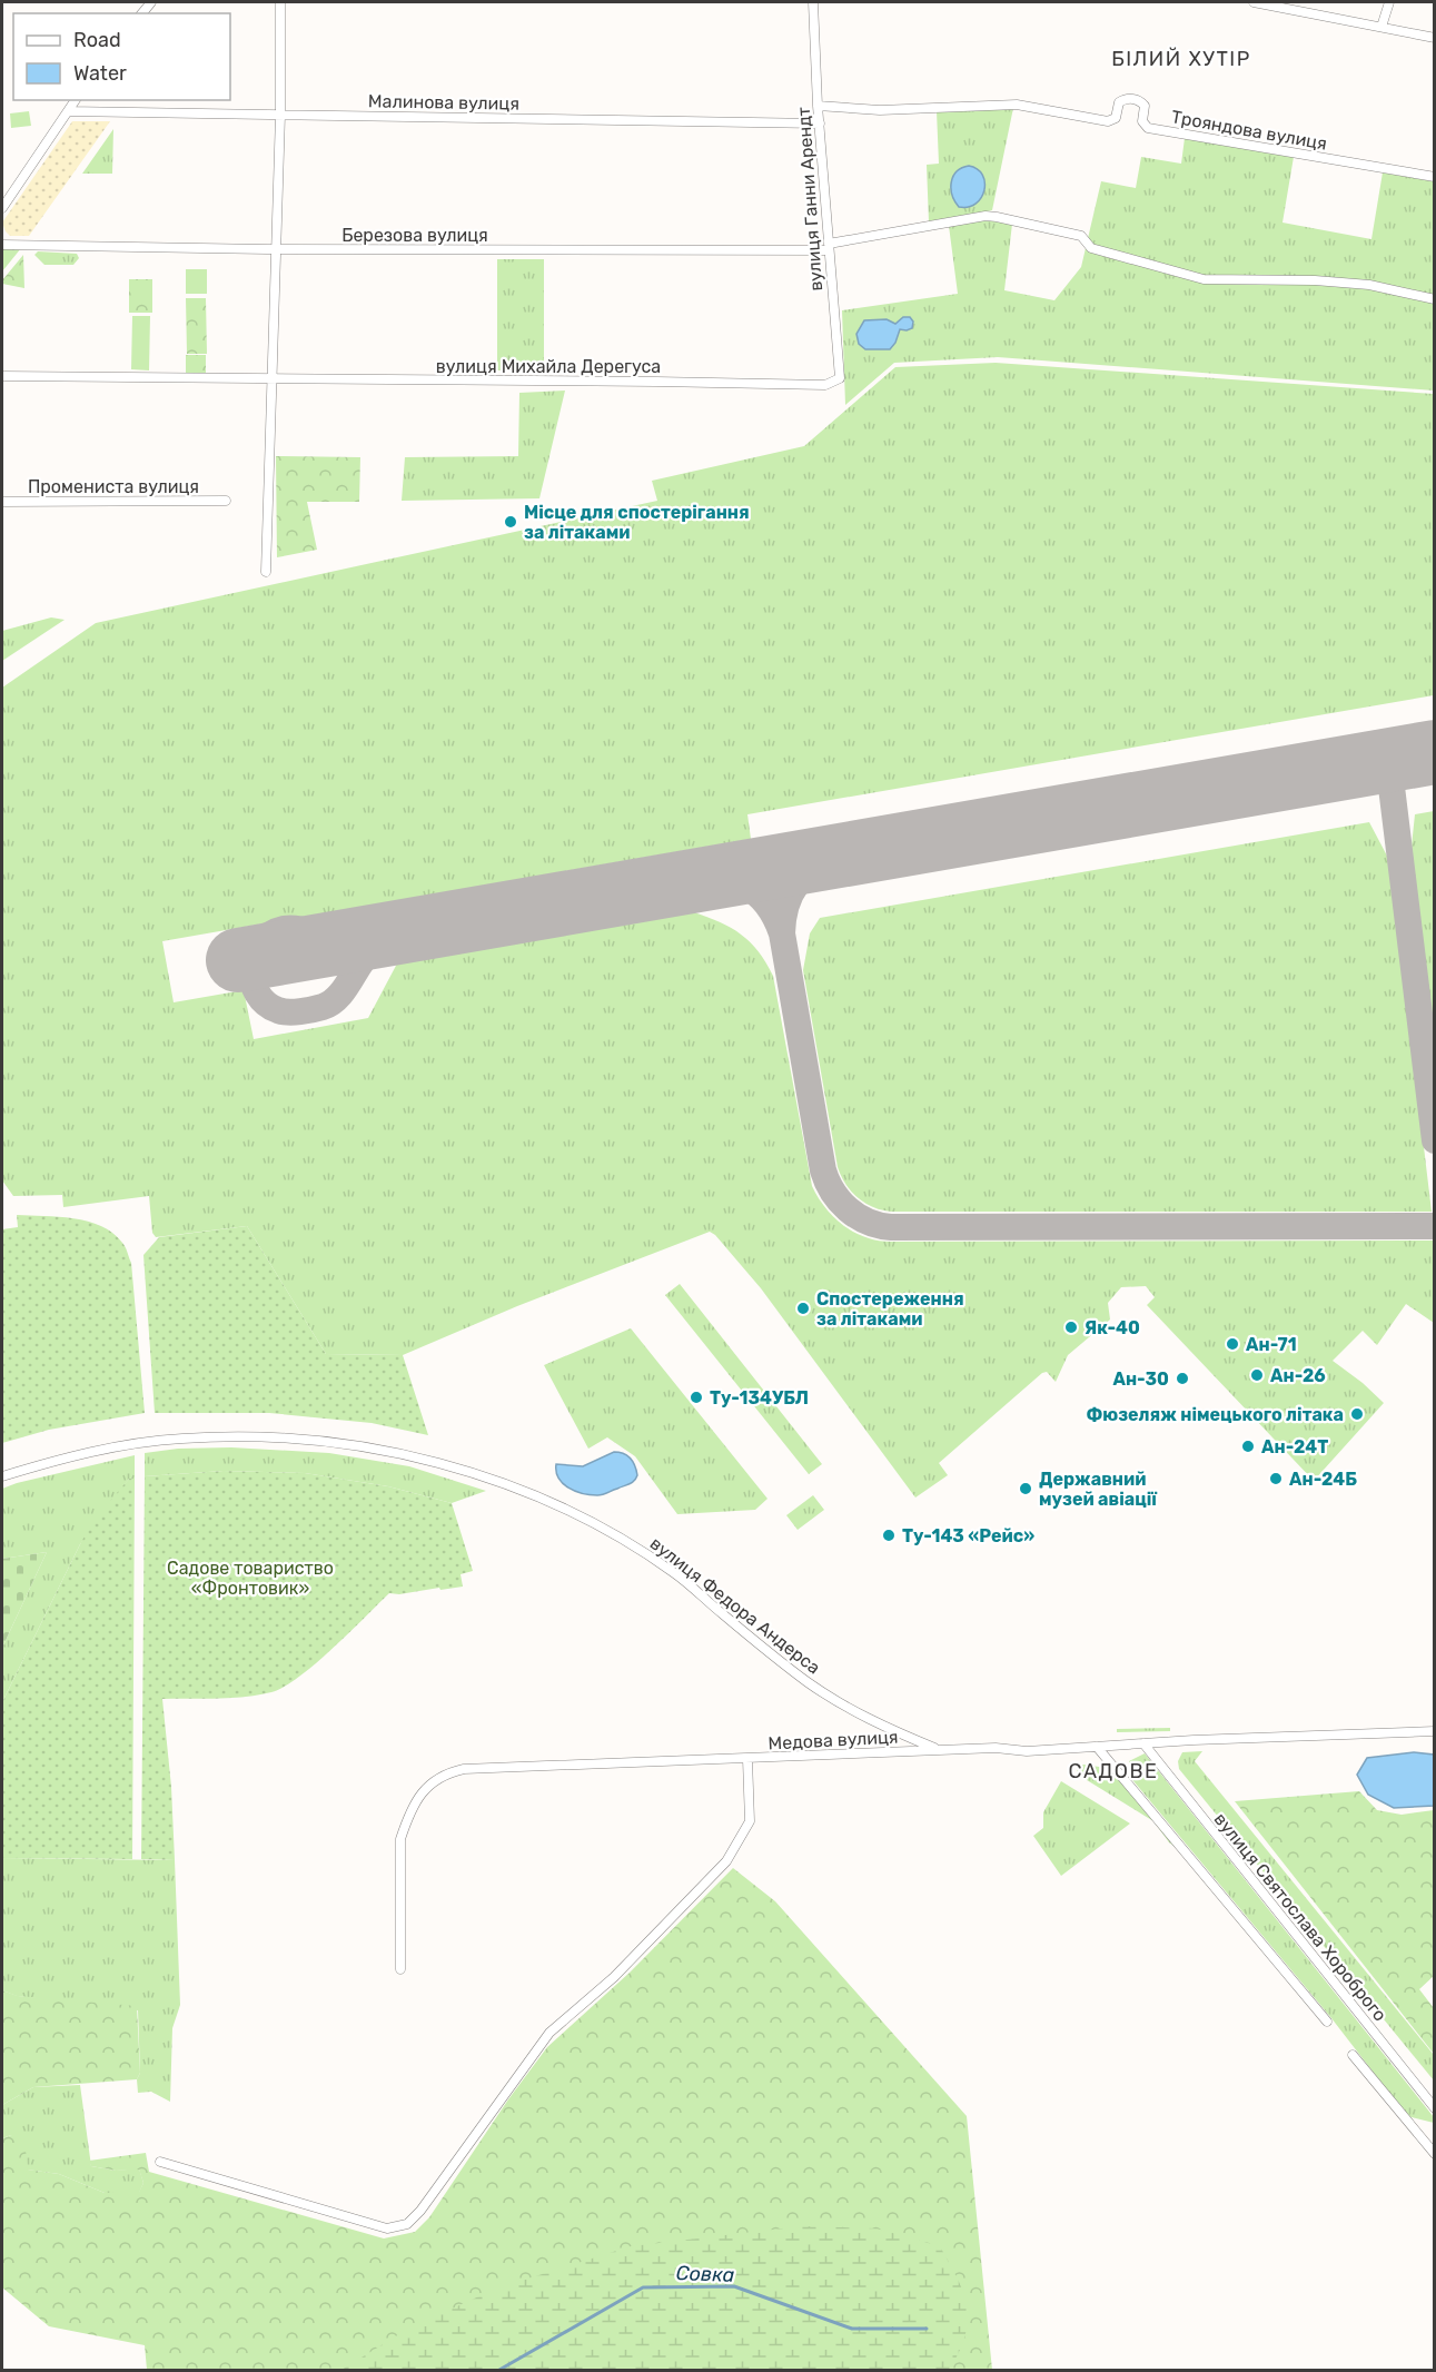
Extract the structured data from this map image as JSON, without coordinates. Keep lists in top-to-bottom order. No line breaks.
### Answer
{"streets":{"street":["Малинова вулиця","Трояндова вулиця","вулиця Ганни Арендт","Березова вулиця","вулиця Михайла Дерегуса","Промениста вулиця","вулиця Федора Андерса","Медова вулиця","вулиця Святослава Хороброго"]},"crossings":[["Малинова вулиця","вулиця Ганни Арендт"],["Трояндова вулиця","вулиця Ганни Арендт"],["вулиця Ганни Арендт","Березова вулиця"],["вулиця Ганни Арендт","вулиця Михайла Дерегуса"],["вулиця Федора Андерса","Медова вулиця"],["Медова вулиця","вулиця Святослава Хороброго"]],"districts":["БІЛИЙ ХУТІР","САДОВЕ"],"water":["Совка"],"parks":["Садове товариство «Фронтовик»"],"places":["Місце для спостерігання за літаками","Спостереження за літаками","Як-40","Ан-71","Ан-26","Ан-30","Ту-134УБЛ","Фюзеляж німецького літака","Ан-24Т","Ан-24Б","Державний музей авіації","Ту-143 «Рейс»"],"legend":["Road","Water"]}
